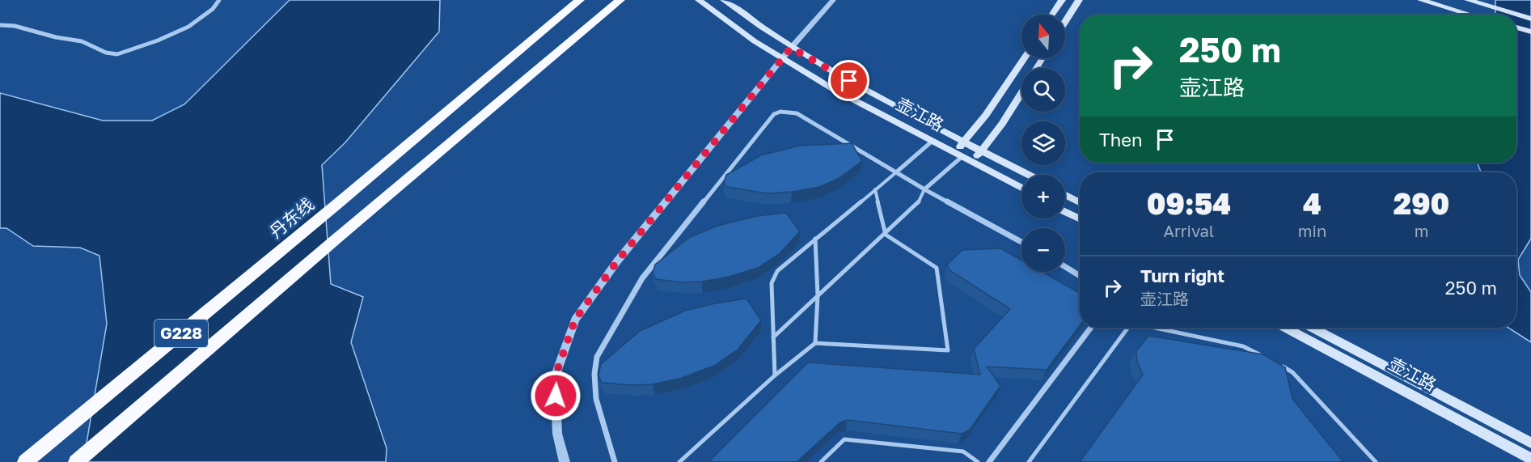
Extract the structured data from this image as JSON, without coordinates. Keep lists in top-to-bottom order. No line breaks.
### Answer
{"streets":{"highway":["丹东线","G228"],"main road":["壶江路"]},"north":"top","page":{"map_buttons":["+","−"],"turn":["250 m","壶江路"],"then":"Then","eta":["09:54","Arrival","4","min","290","m"],"list":[{"name":"Turn right","note":"壶江路","value":"250 m"}]}}
